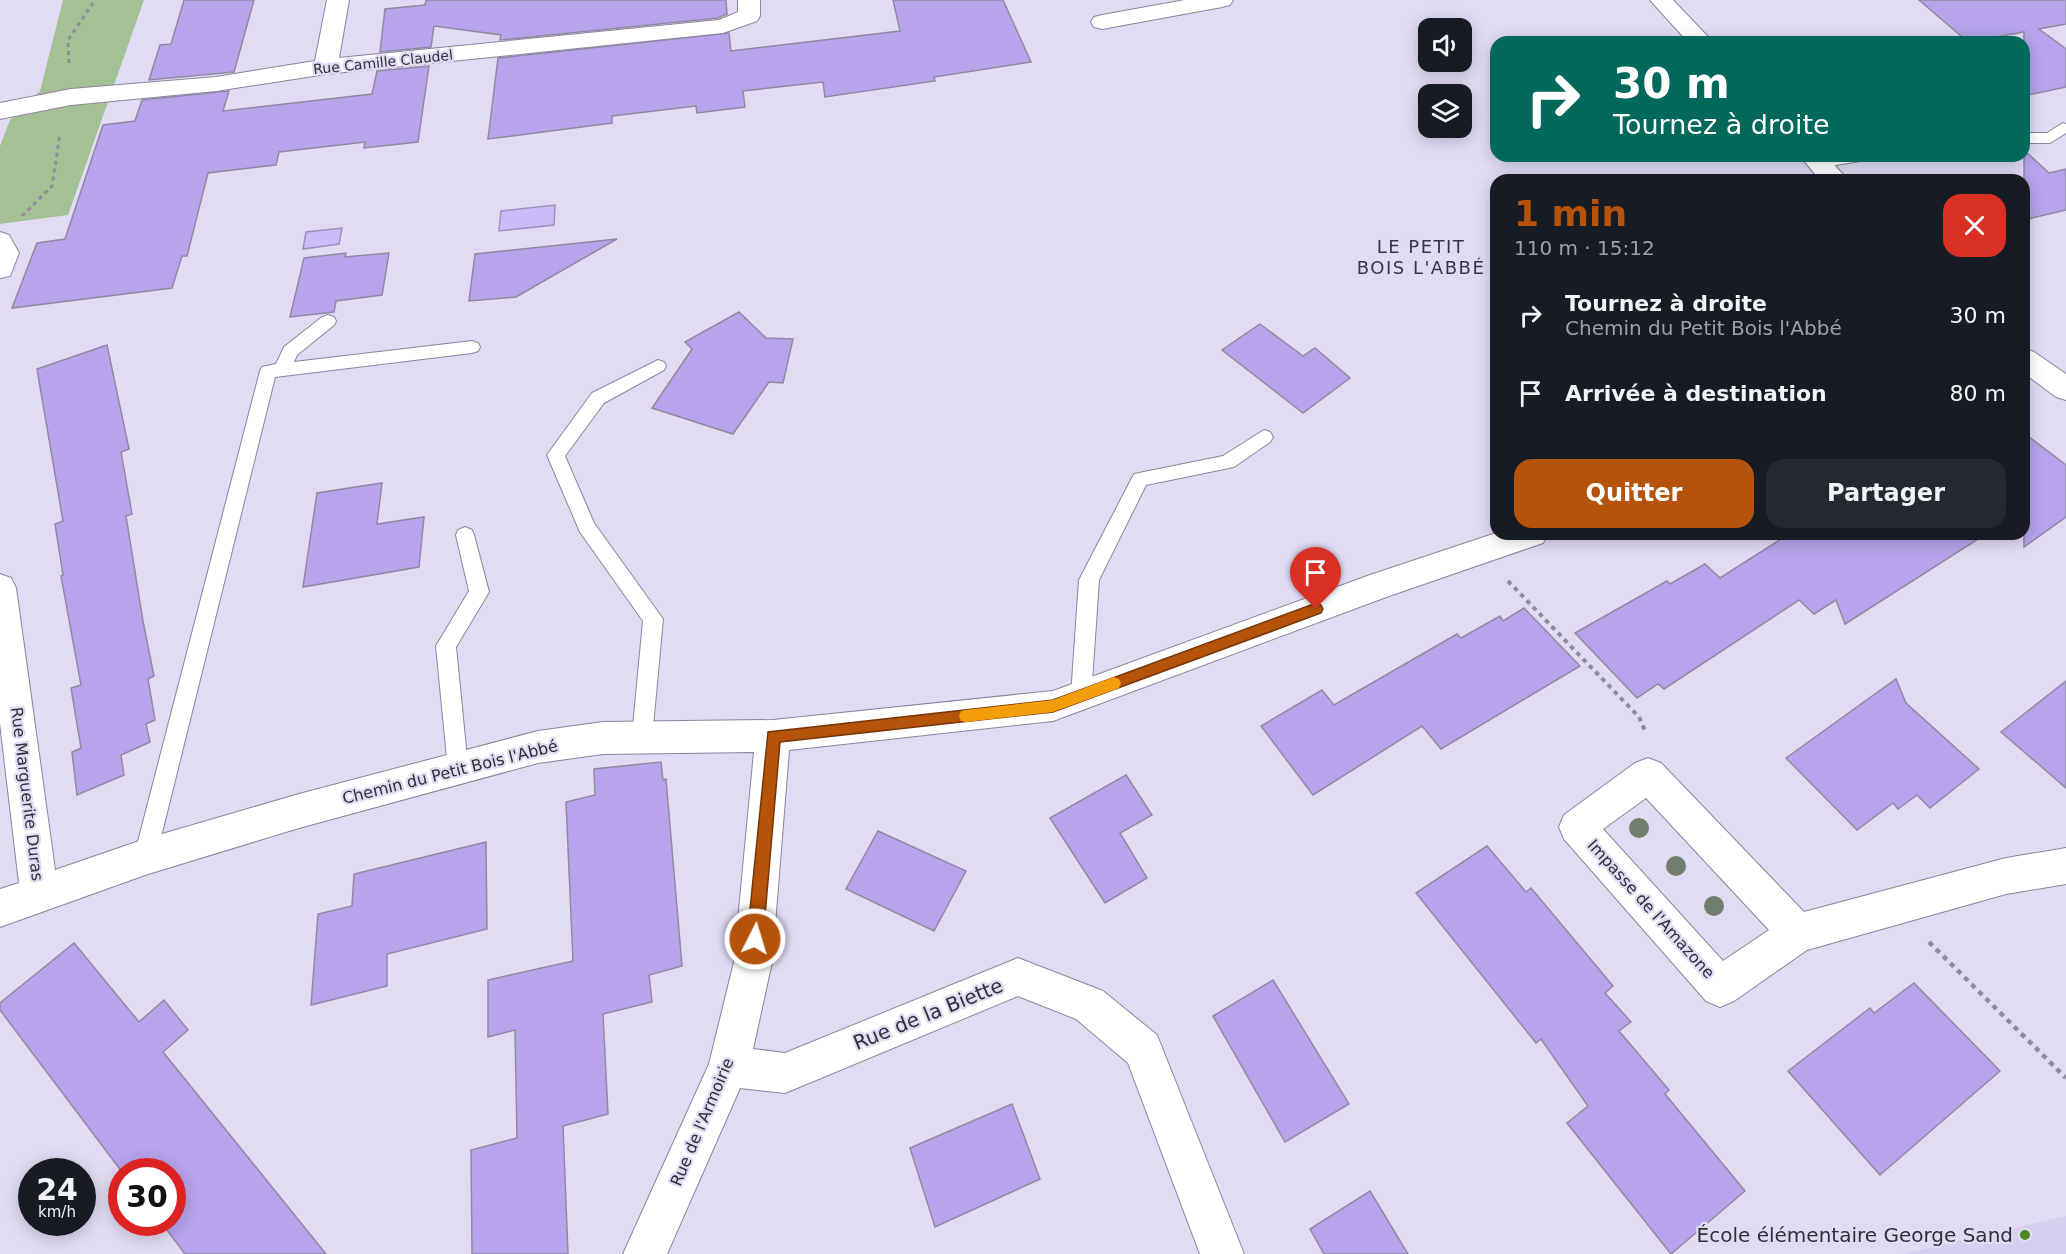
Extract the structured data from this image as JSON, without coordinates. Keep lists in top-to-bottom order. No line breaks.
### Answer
{"streets":{"street":["Rue Camille Claudel","Chemin du Petit Bois l'Abbé","Rue Marguerite Duras","Impasse de l'Amazone","Rue de la Biette","Rue de l'Armoirie"]},"crossings":[["Chemin du Petit Bois l'Abbé","Rue Marguerite Duras"],["Chemin du Petit Bois l'Abbé","Rue de l'Armoirie"],["Rue de la Biette","Rue de l'Armoirie"]],"districts":["LE PETIT BOIS L'ABBÉ"],"places":["École élémentaire George Sand"],"page":{"turn":["30 m","Tournez à droite"],"heading":["1 min","110 m · 15:12"],"list":[{"name":"Tournez à droite","note":"Chemin du Petit Bois l'Abbé","value":"30 m"},{"name":"Arrivée à destination","value":"80 m"}],"buttons":["Quitter","Partager"],"speed":"24 km/h","limit":"30"}}
